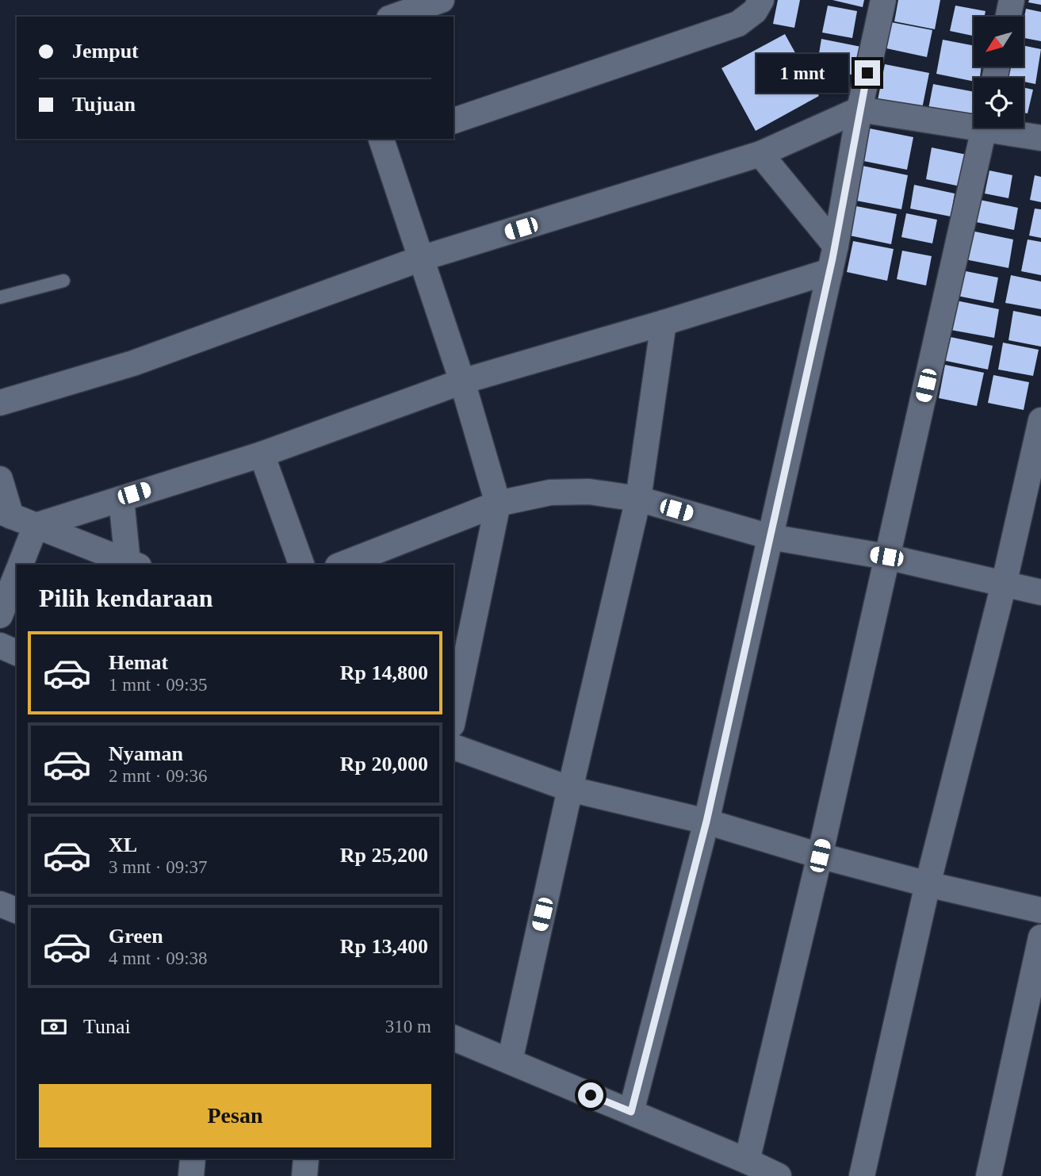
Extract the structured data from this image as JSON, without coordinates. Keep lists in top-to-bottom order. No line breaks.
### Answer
{"north":"bottom left","page":{"banner":["Jemput","Tujuan"],"bubble":"1 mnt","heading":"Pilih kendaraan","list":[{"name":"Hemat","note":"1 mnt · 09:35","value":"Rp 14,800"},{"name":"Nyaman","note":"2 mnt · 09:36","value":"Rp 20,000"},{"name":"XL","note":"3 mnt · 09:37","value":"Rp 25,200"},{"name":"Green","note":"4 mnt · 09:38","value":"Rp 13,400"}],"pay":["Tunai","310 m"],"buttons":"Pesan"}}
